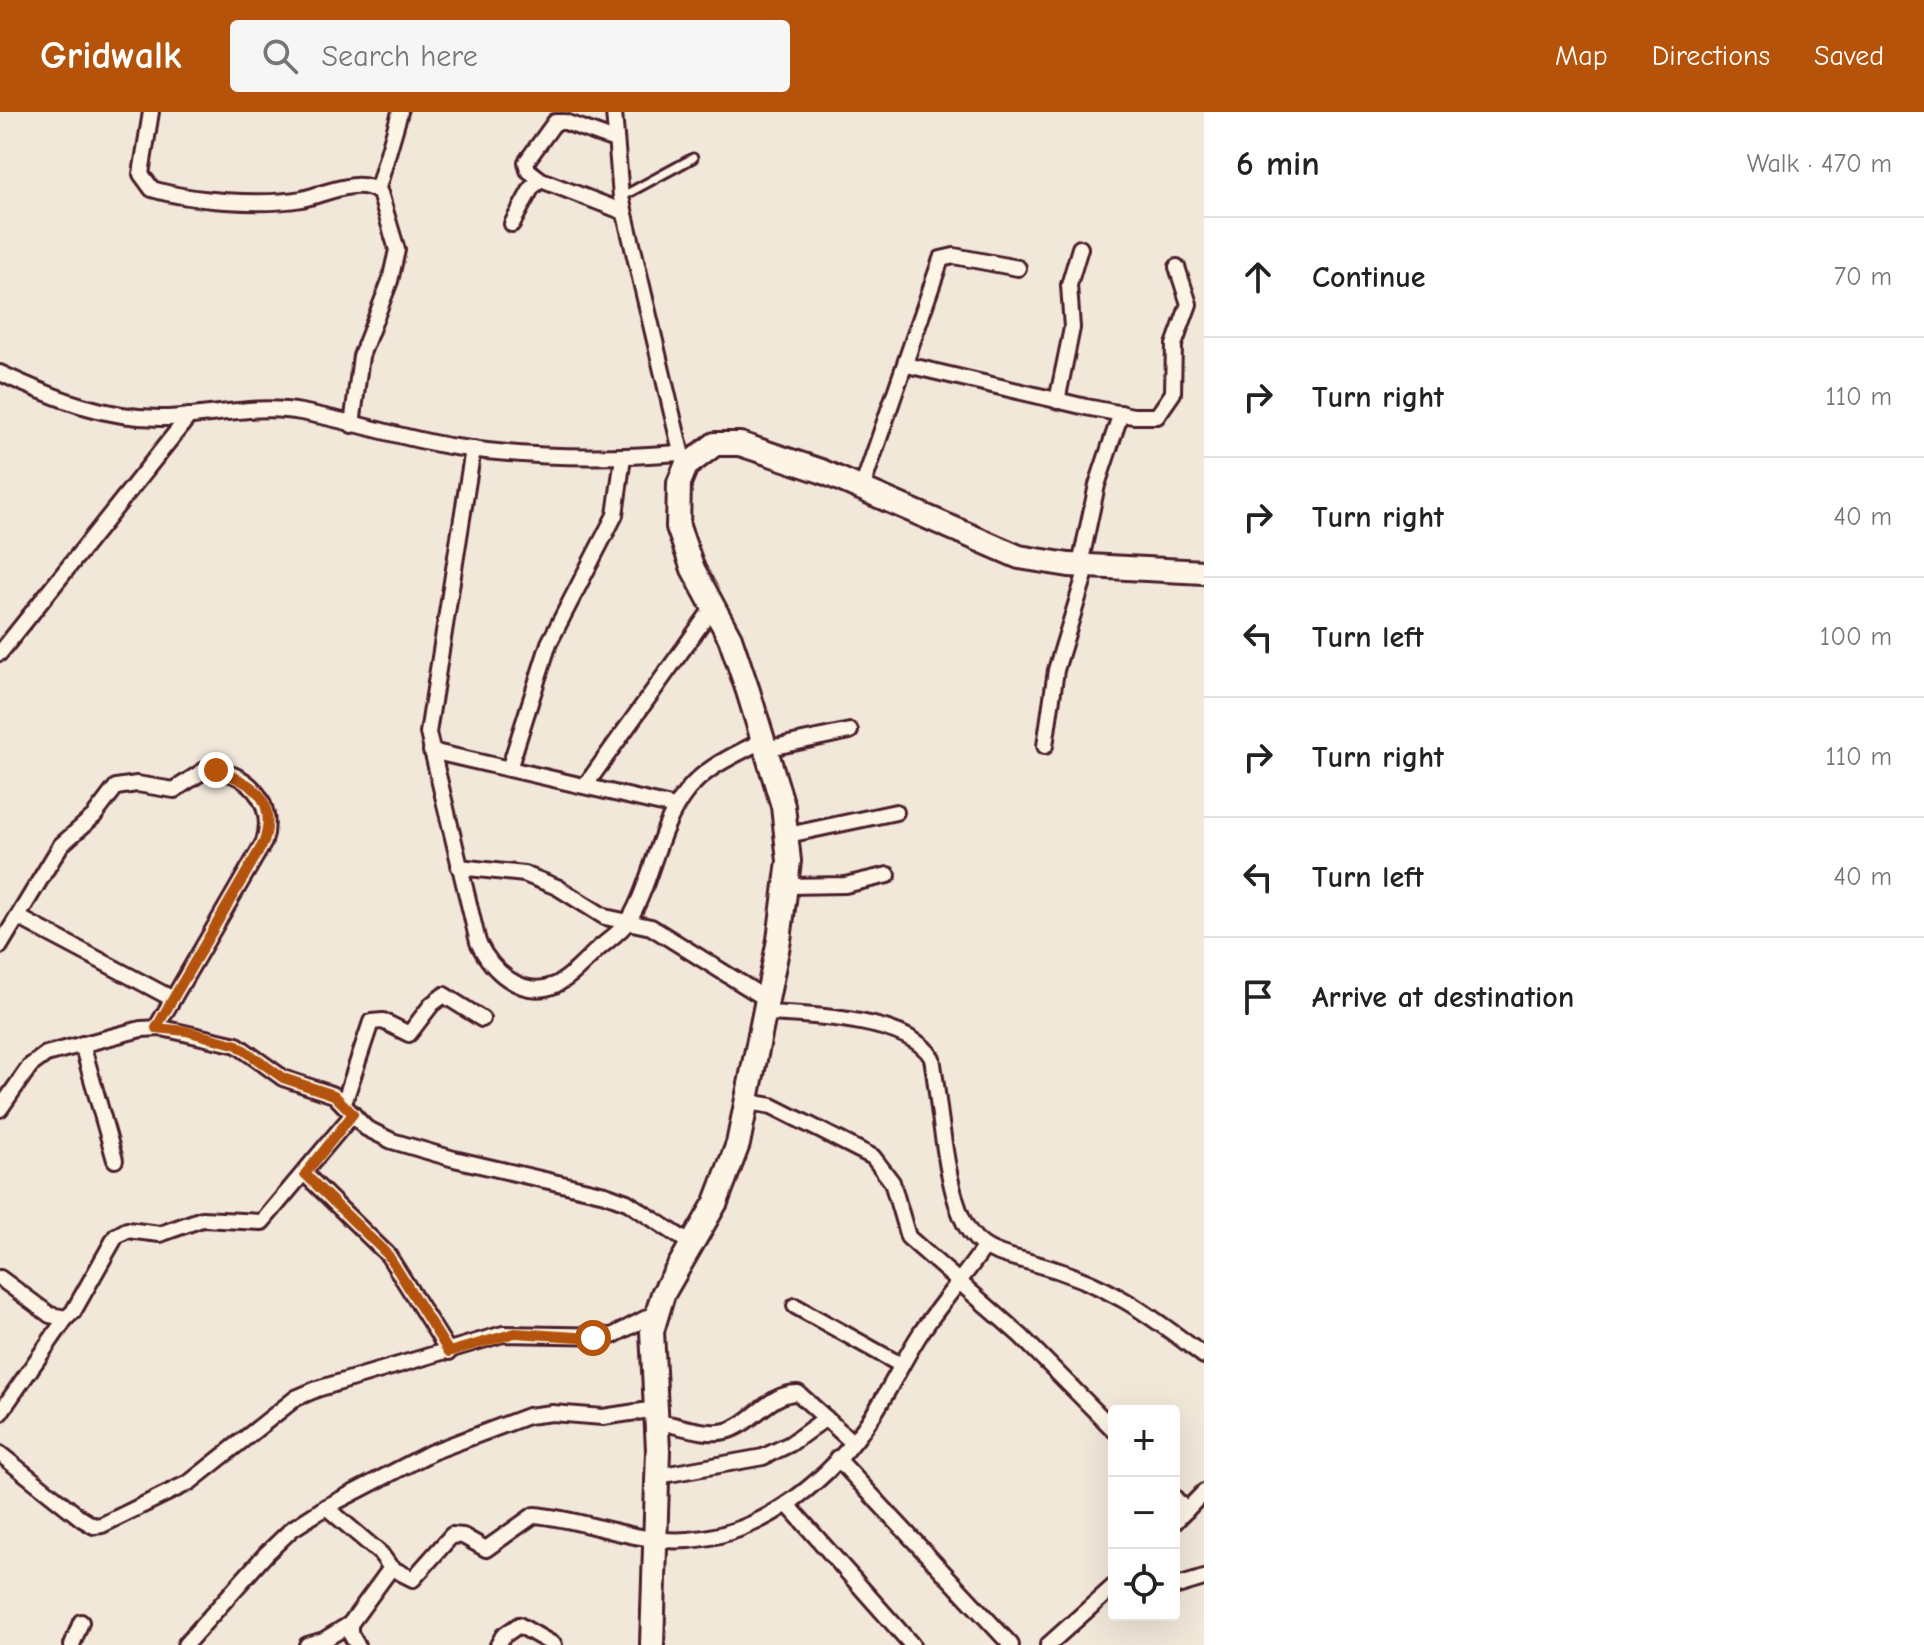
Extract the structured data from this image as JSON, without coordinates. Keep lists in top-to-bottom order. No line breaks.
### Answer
{"page":{"header":"Gridwalk","search":"Search here","nav":["Map","Directions","Saved"],"heading":["6 min","Walk · 470 m"],"list":[["Continue","70 m"],["Turn right","110 m"],["Turn right","40 m"],["Turn left","100 m"],["Turn right","110 m"],["Turn left","40 m"],"Arrive at destination"],"map_buttons":["+","−"]}}
